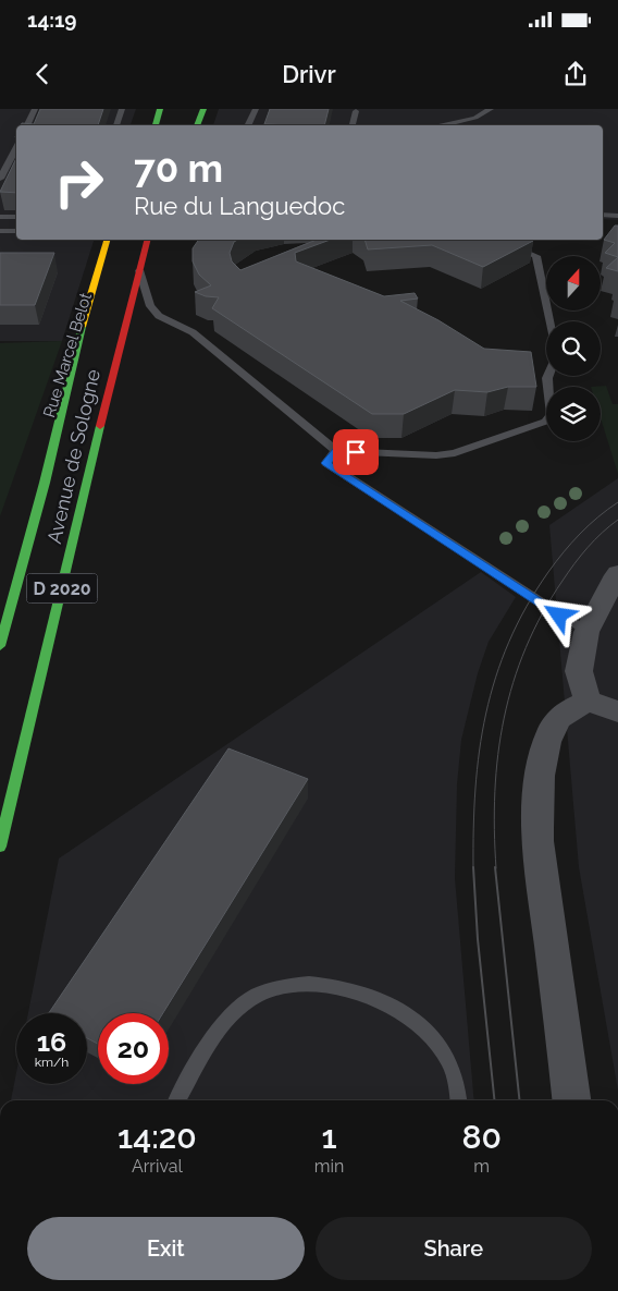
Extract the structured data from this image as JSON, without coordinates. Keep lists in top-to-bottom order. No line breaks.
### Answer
{"streets":{"main road":["Rue Marcel Belot","Avenue de Sologne","D 2020"]},"crossings":[["Rue Marcel Belot","D 2020"],["Avenue de Sologne","D 2020"]],"north":"top","page":{"status":"14:19","header":"Drivr","turn":["70 m","Rue du Languedoc"],"speed":"16 km/h","limit":"20","eta":["14:20","Arrival","1","min","80","m"],"buttons":["Exit","Share"]}}
